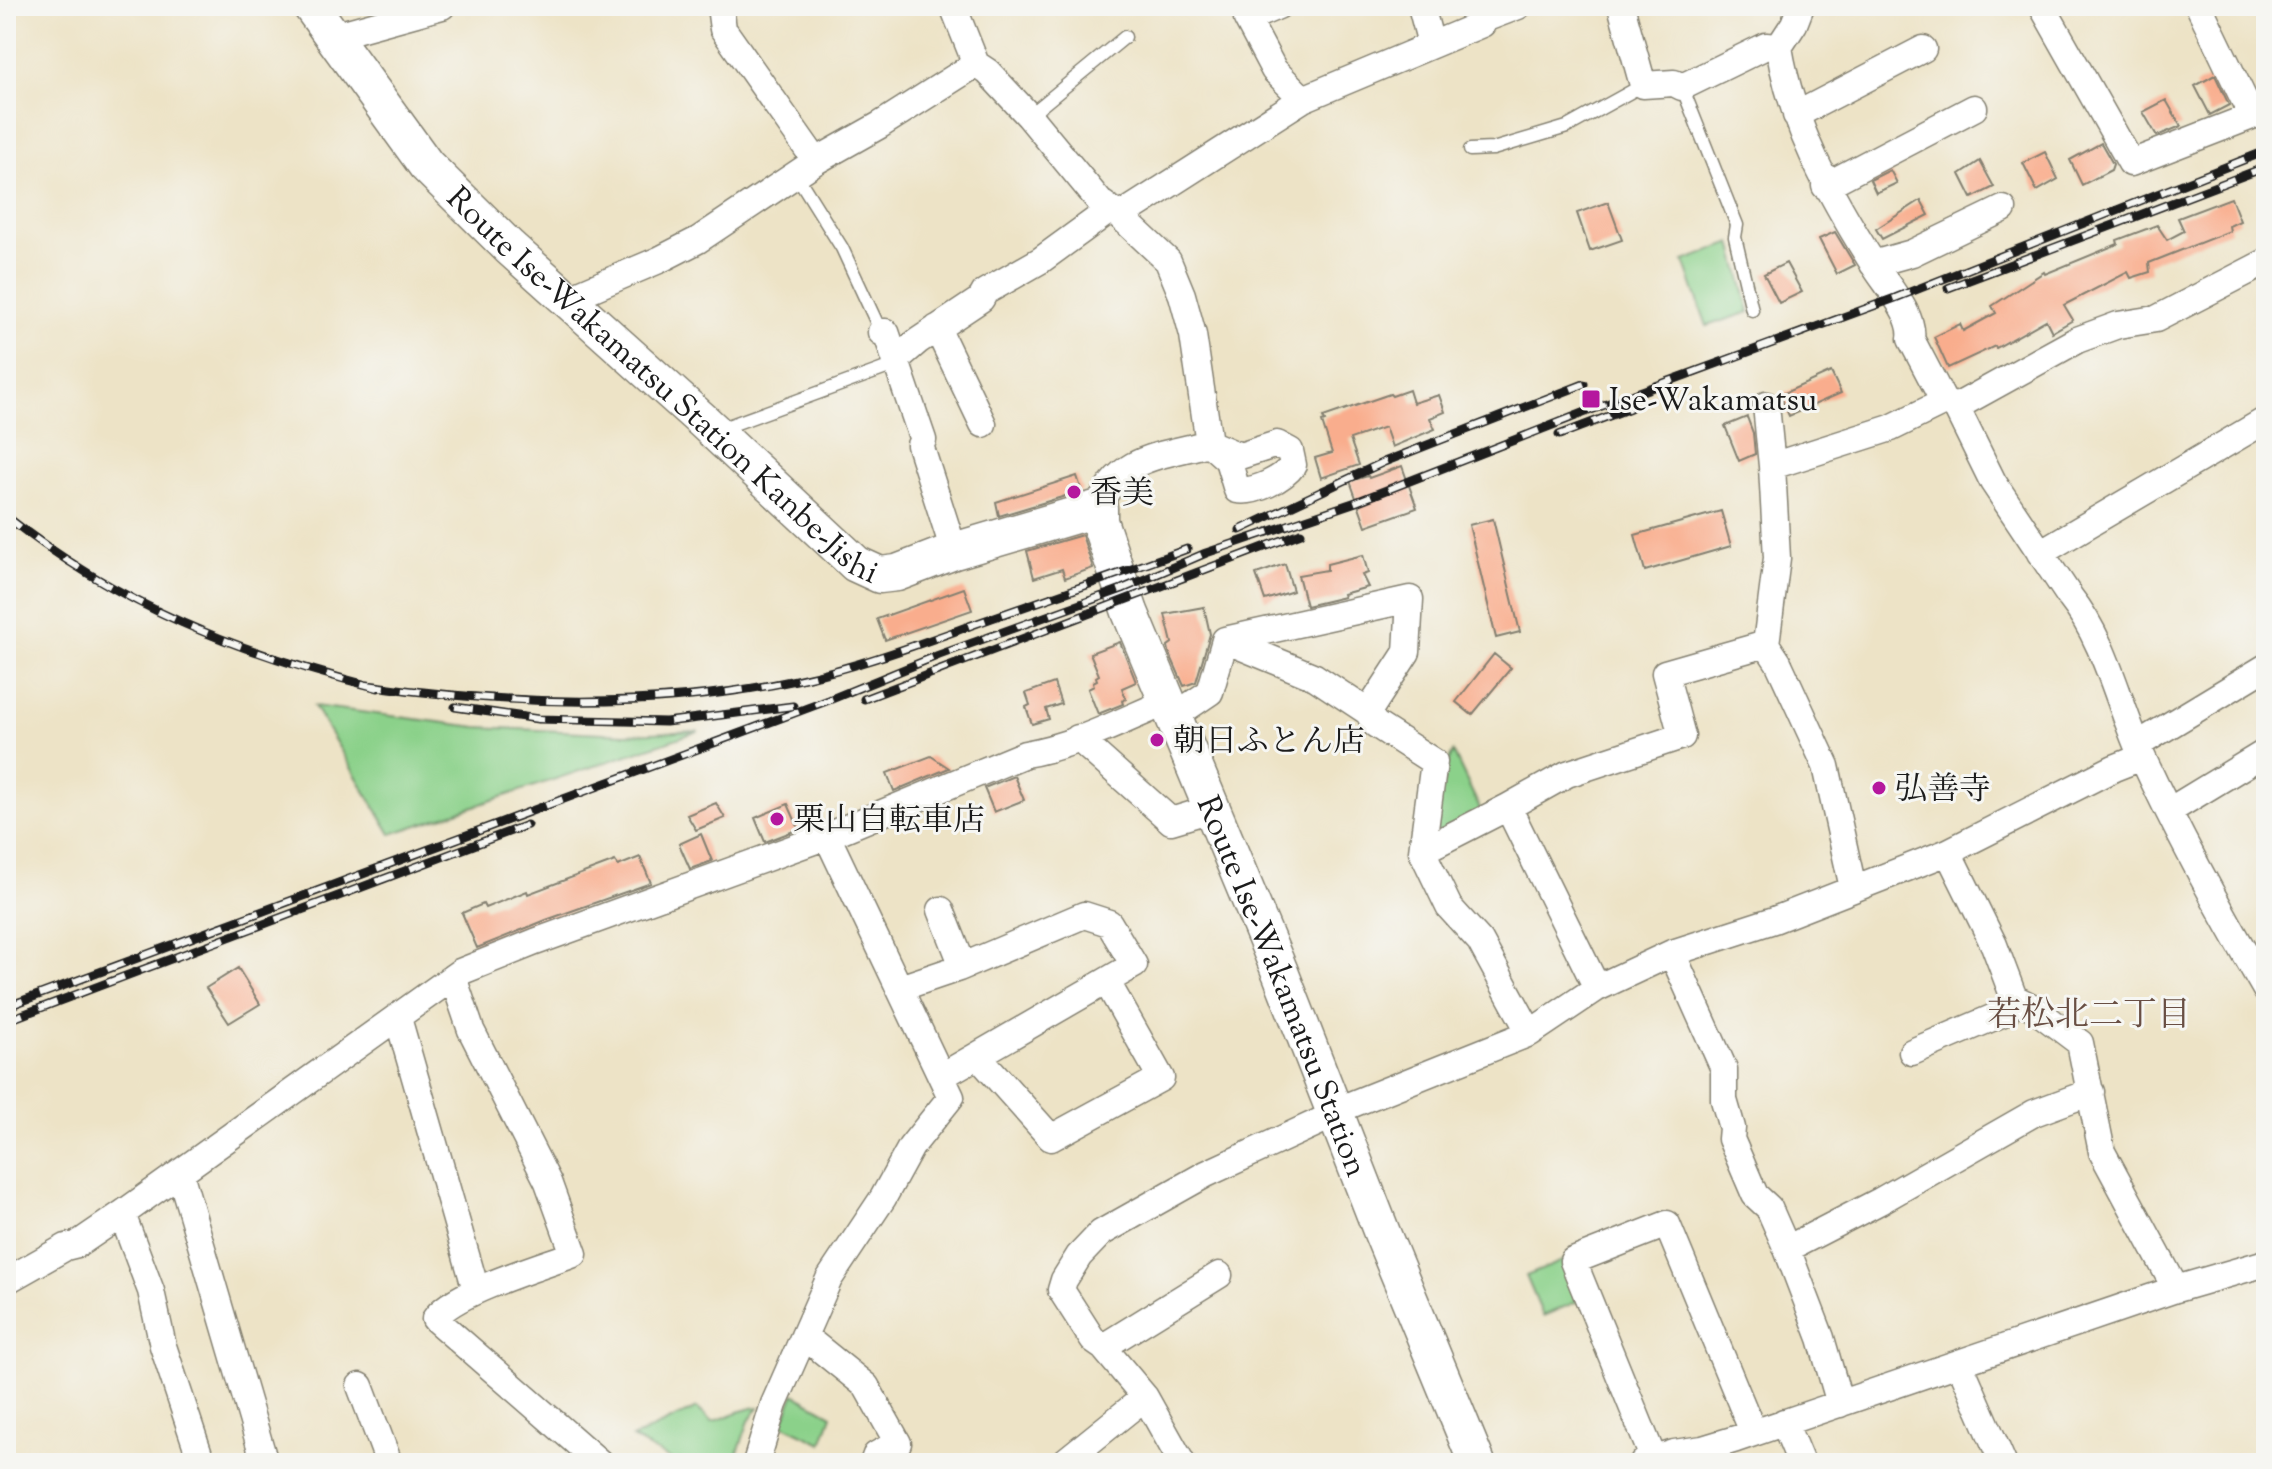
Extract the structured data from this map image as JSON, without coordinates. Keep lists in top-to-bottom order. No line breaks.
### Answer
{"streets":{"main road":["Route Ise-Wakamatsu Station Kanbe-Jishi","Route Ise-Wakamatsu Station"]},"crossings":[["Route Ise-Wakamatsu Station Kanbe-Jishi","Route Ise-Wakamatsu Station"]],"districts":["若松北二丁目"],"places":{"transit":["Ise-Wakamatsu"],"other":["香美","朝日ふとん店","弘善寺","栗山自転車店"]}}
